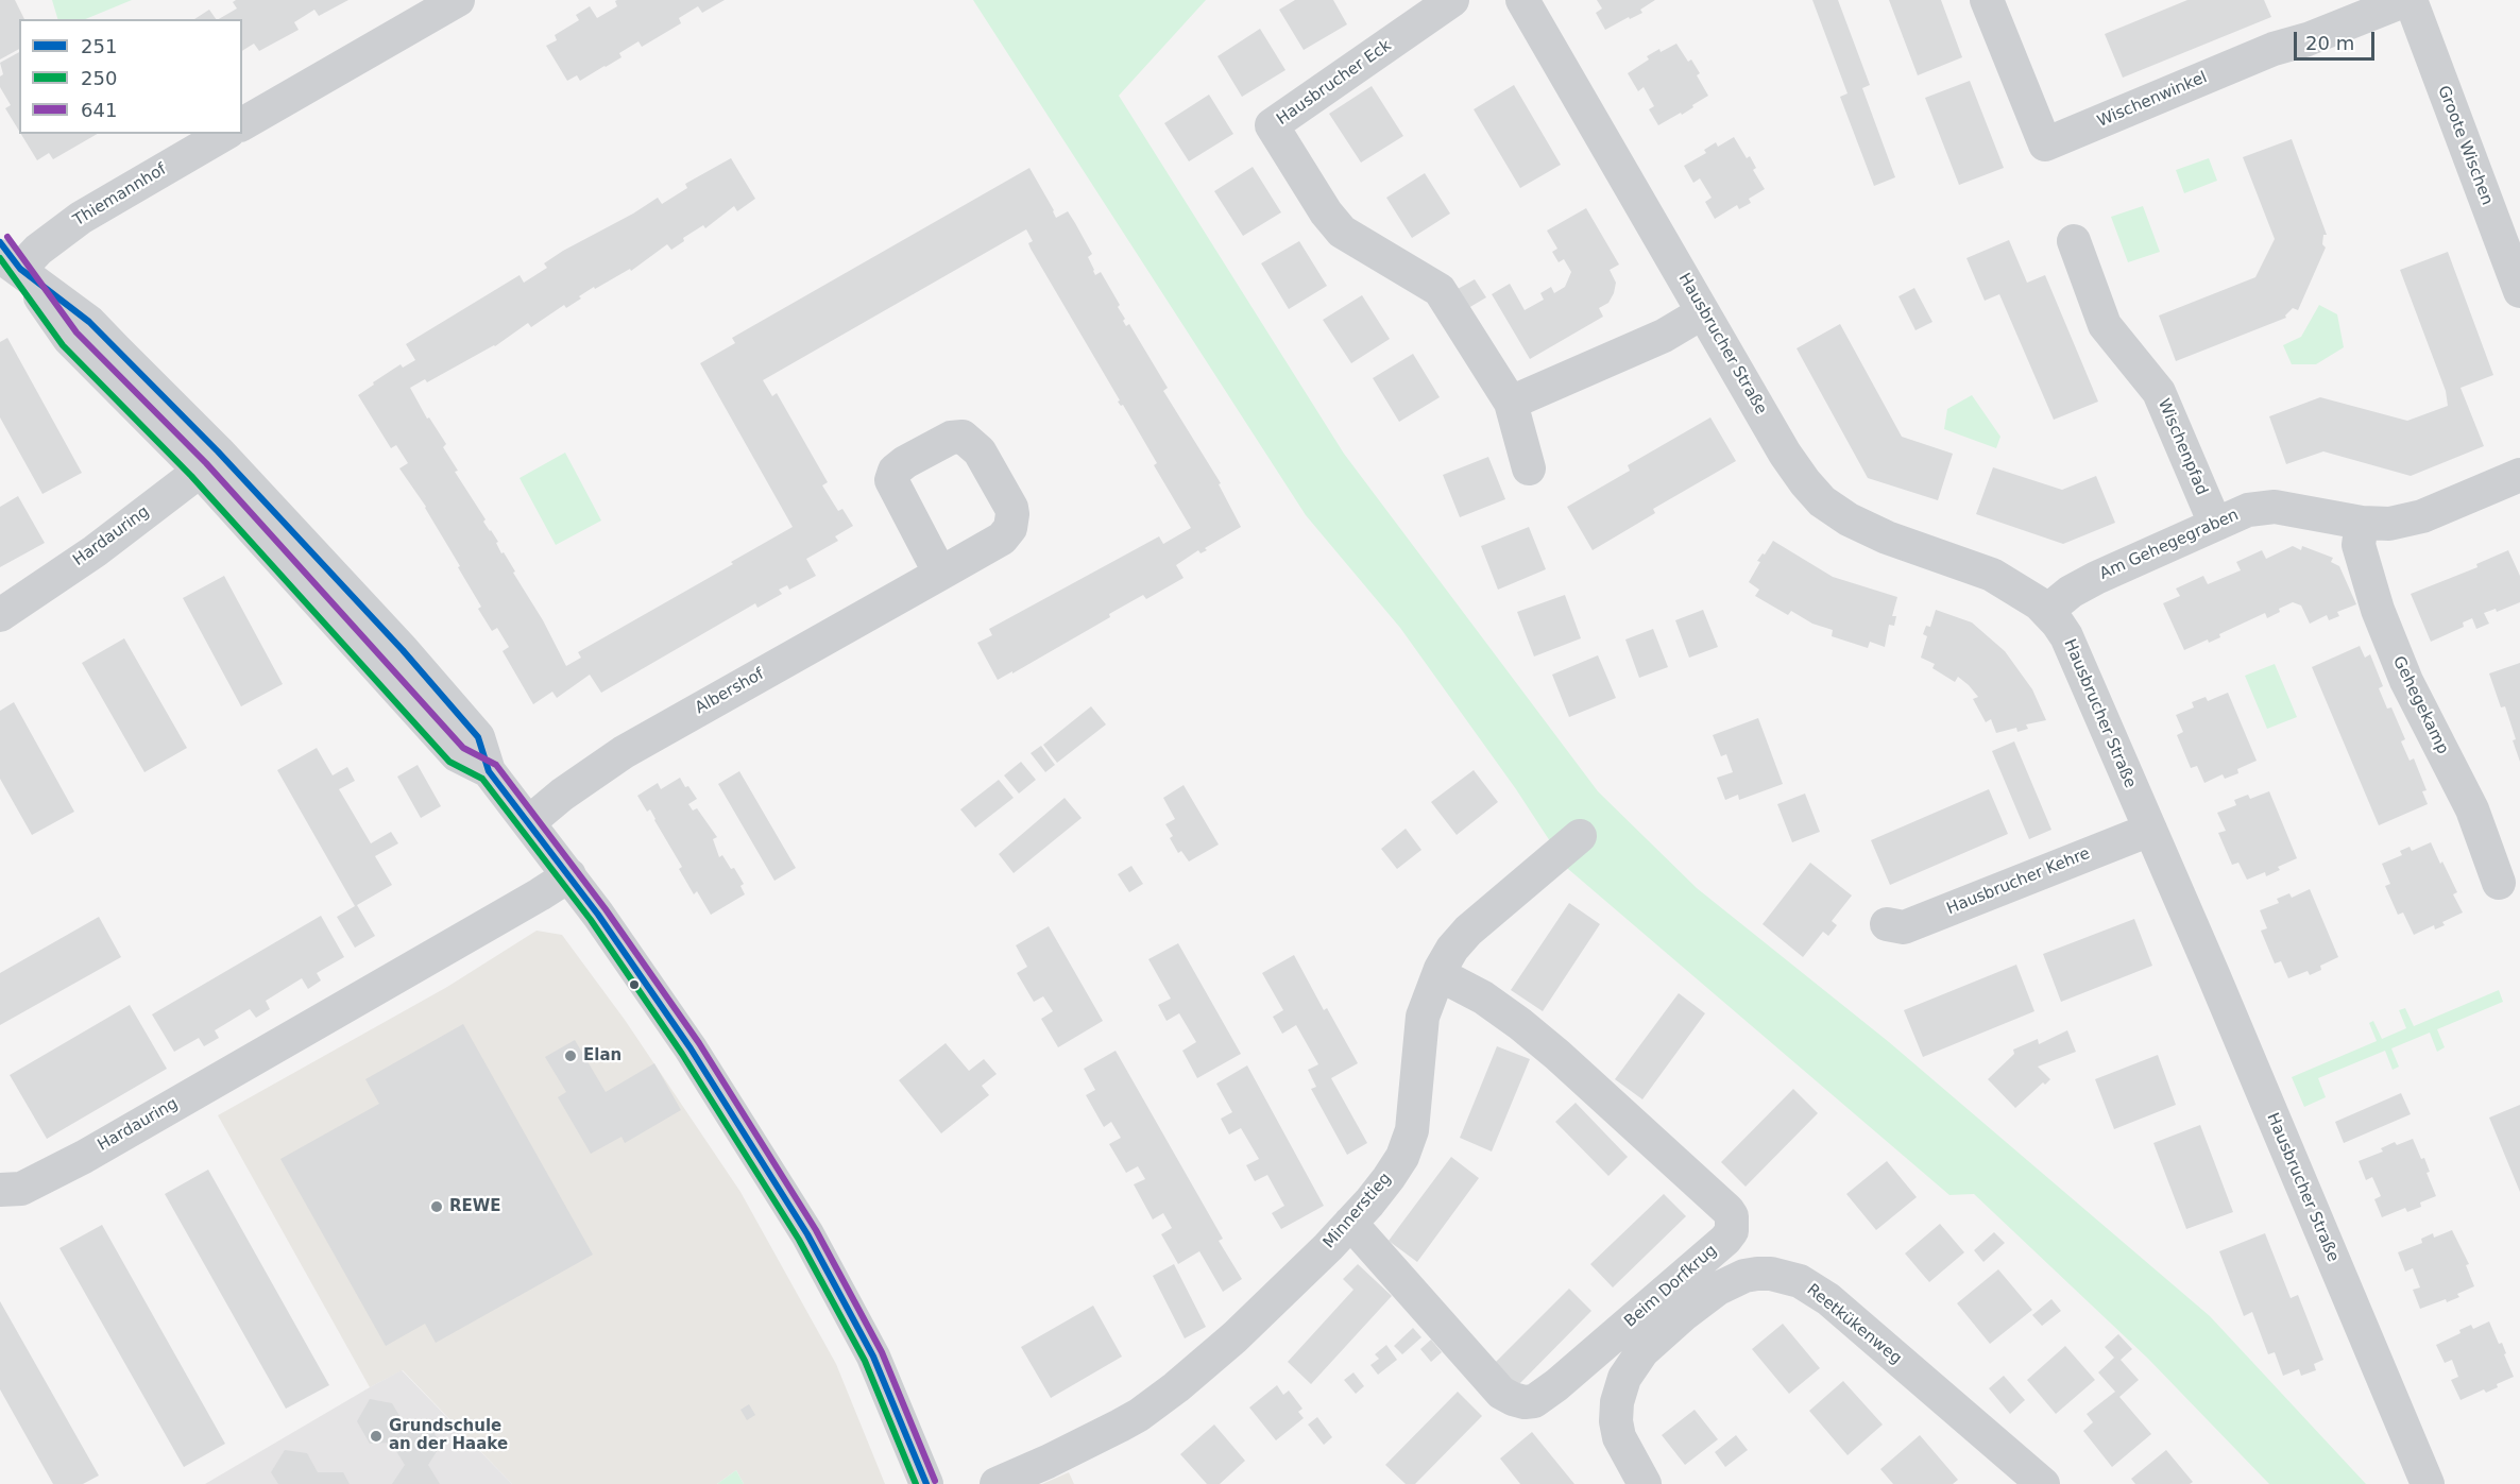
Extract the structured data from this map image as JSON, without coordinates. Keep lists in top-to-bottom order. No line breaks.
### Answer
{"streets":{"street":["Hausbrucher Eck","Wischenwinkel","Groote Wischen","Thiemannhof","Hausbrucher Straße","Wischenpfad","Hardauring","Am Gehegegraben","Albershof","Gehegekamp","Hausbrucher Kehre","Minnerstieg","Beim Dorfkrug","Reetkükenweg"]},"crossings":[["Hausbrucher Straße","Am Gehegegraben"],["Hausbrucher Straße","Hausbrucher Kehre"],["Wischenpfad","Am Gehegegraben"],["Am Gehegegraben","Gehegekamp"],["Minnerstieg","Beim Dorfkrug"]],"places":["Elan","REWE","Grundschule an der Haake"],"lines":["transit line 641","transit line 251","transit line 250"],"legend":["251","250","641"],"scale_bar":"20 m"}
